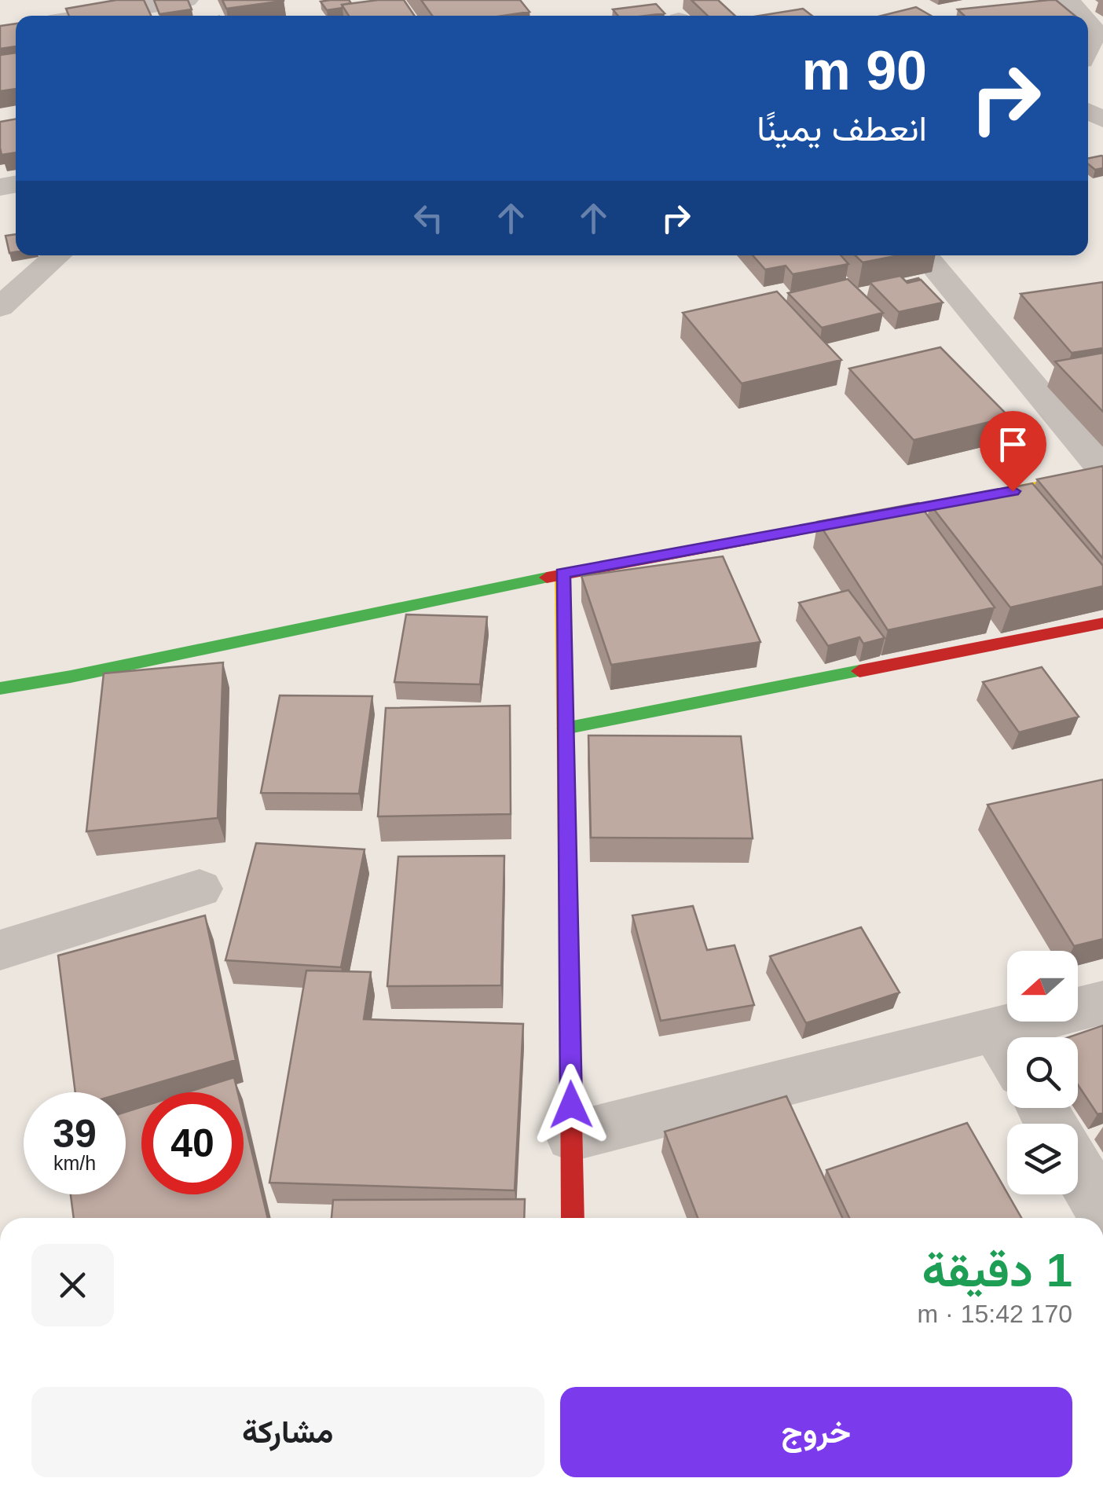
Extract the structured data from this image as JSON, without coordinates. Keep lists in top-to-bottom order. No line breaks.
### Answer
{"north":"left","page":{"turn":["90 m","انعطف يمينًا"],"speed":"39 km/h","limit":"40","heading":["1 دقيقة","170 m · 15:42"],"buttons":["خروج","مشاركة"]}}
